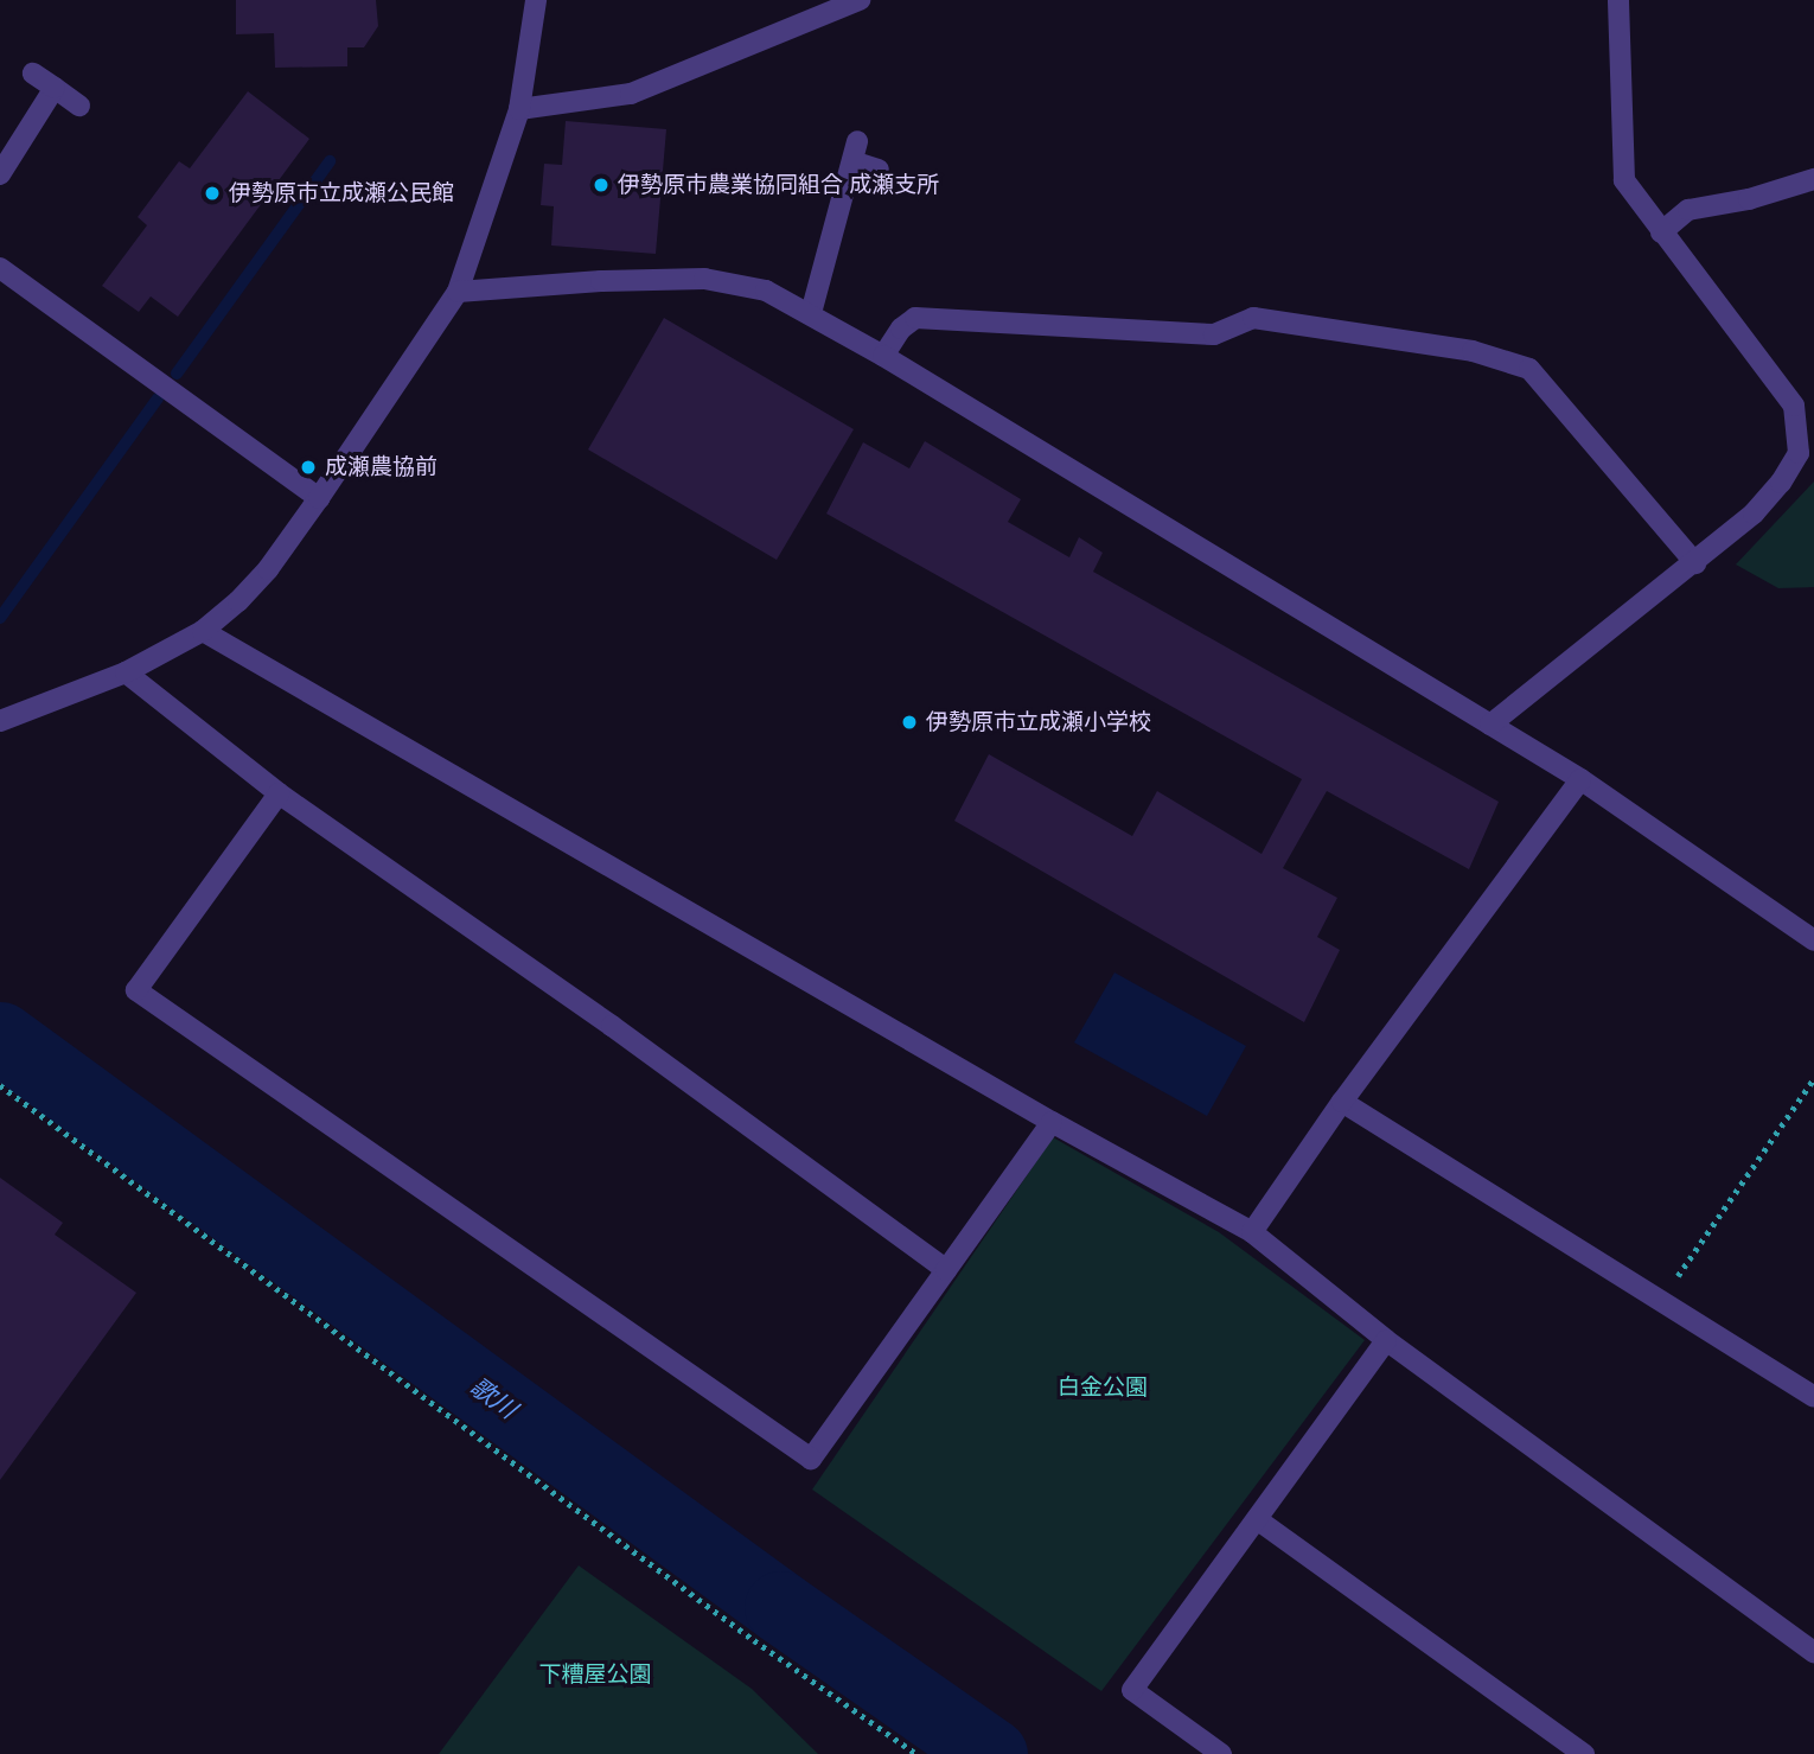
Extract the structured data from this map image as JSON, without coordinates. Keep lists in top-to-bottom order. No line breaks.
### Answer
{"water":["歌川"],"parks":["白金公園","下糟屋公園"],"places":["伊勢原市農業協同組合 成瀬支所","伊勢原市立成瀬公民館","成瀬農協前","伊勢原市立成瀬小学校"]}
